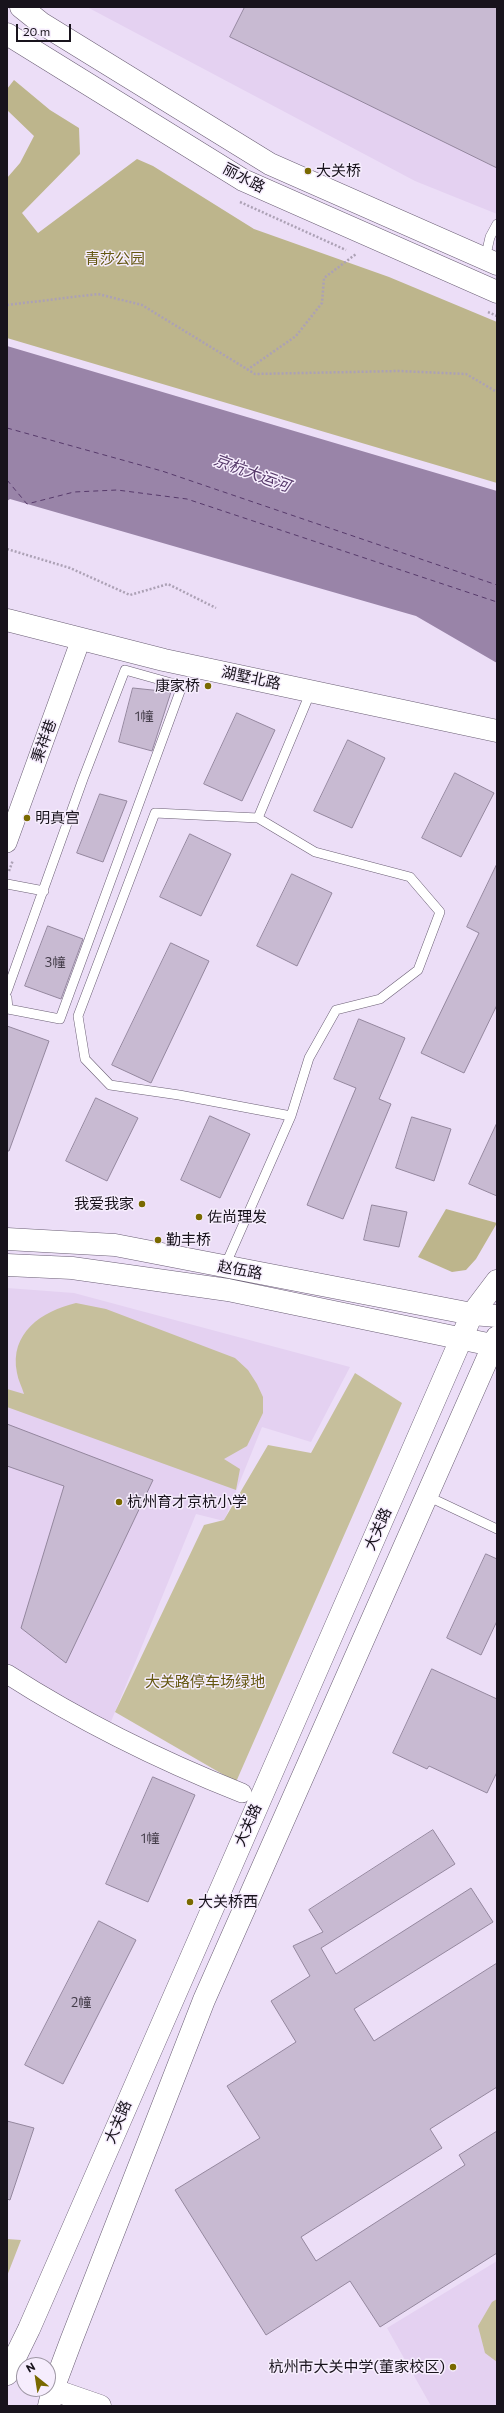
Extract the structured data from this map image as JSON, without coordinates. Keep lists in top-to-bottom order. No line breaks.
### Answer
{"streets":{"main road":["丽水路","湖墅北路","赵伍路","大关路"],"street":["秉祥巷"]},"crossings":[["湖墅北路","秉祥巷"],["赵伍路","大关路"]],"water":["京杭大运河"],"parks":["青莎公园","大关路停车场绿地"],"places":["大关桥","康家桥","明真宫","我爱我家","佐尚理发","勤丰桥","杭州育才京杭小学","大关桥西","杭州市大关中学(董家校区)"],"house_numbers":["1幢","3幢","1幢","2幢"],"scale_bar":"20 m","north":"top left"}
